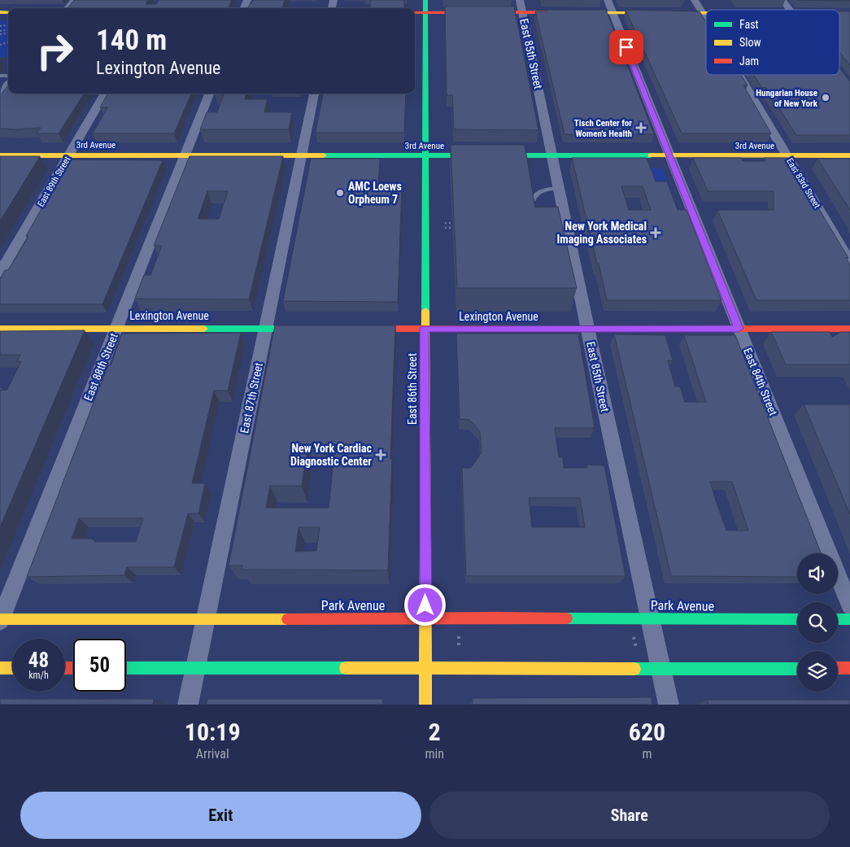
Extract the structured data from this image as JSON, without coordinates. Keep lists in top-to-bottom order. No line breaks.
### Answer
{"streets":{"main road":["3rd Avenue","Lexington Avenue","East 86th Street","Park Avenue"],"street":["East 85th Street","East 89th Street","East 83rd Street","East 88th Street","East 84th Street","East 87th Street"]},"crossings":[["East 85th Street","3rd Avenue"],["East 85th Street","Lexington Avenue"],["East 85th Street","Park Avenue"],["3rd Avenue","East 89th Street"],["3rd Avenue","East 83rd Street"],["3rd Avenue","East 88th Street"],["3rd Avenue","East 84th Street"],["3rd Avenue","East 86th Street"],["3rd Avenue","East 87th Street"],["Lexington Avenue","East 88th Street"],["Lexington Avenue","East 84th Street"],["Lexington Avenue","East 86th Street"],["Lexington Avenue","East 87th Street"],["East 88th Street","Park Avenue"],["East 86th Street","Park Avenue"],["East 87th Street","Park Avenue"]],"places":{"other":["Hungarian House of New York","AMC Loews Orpheum 7"],"health":["Tisch Center for Women's Health","New York Medical Imaging Associates","New York Cardiac Diagnostic Center"]},"legend":["Fast","Slow","Jam"],"page":{"turn":["140 m","Lexington Avenue"],"speed":"48 km/h","limit":"50","eta":["10:19","Arrival","2","min","620","m"],"buttons":["Exit","Share"]}}
